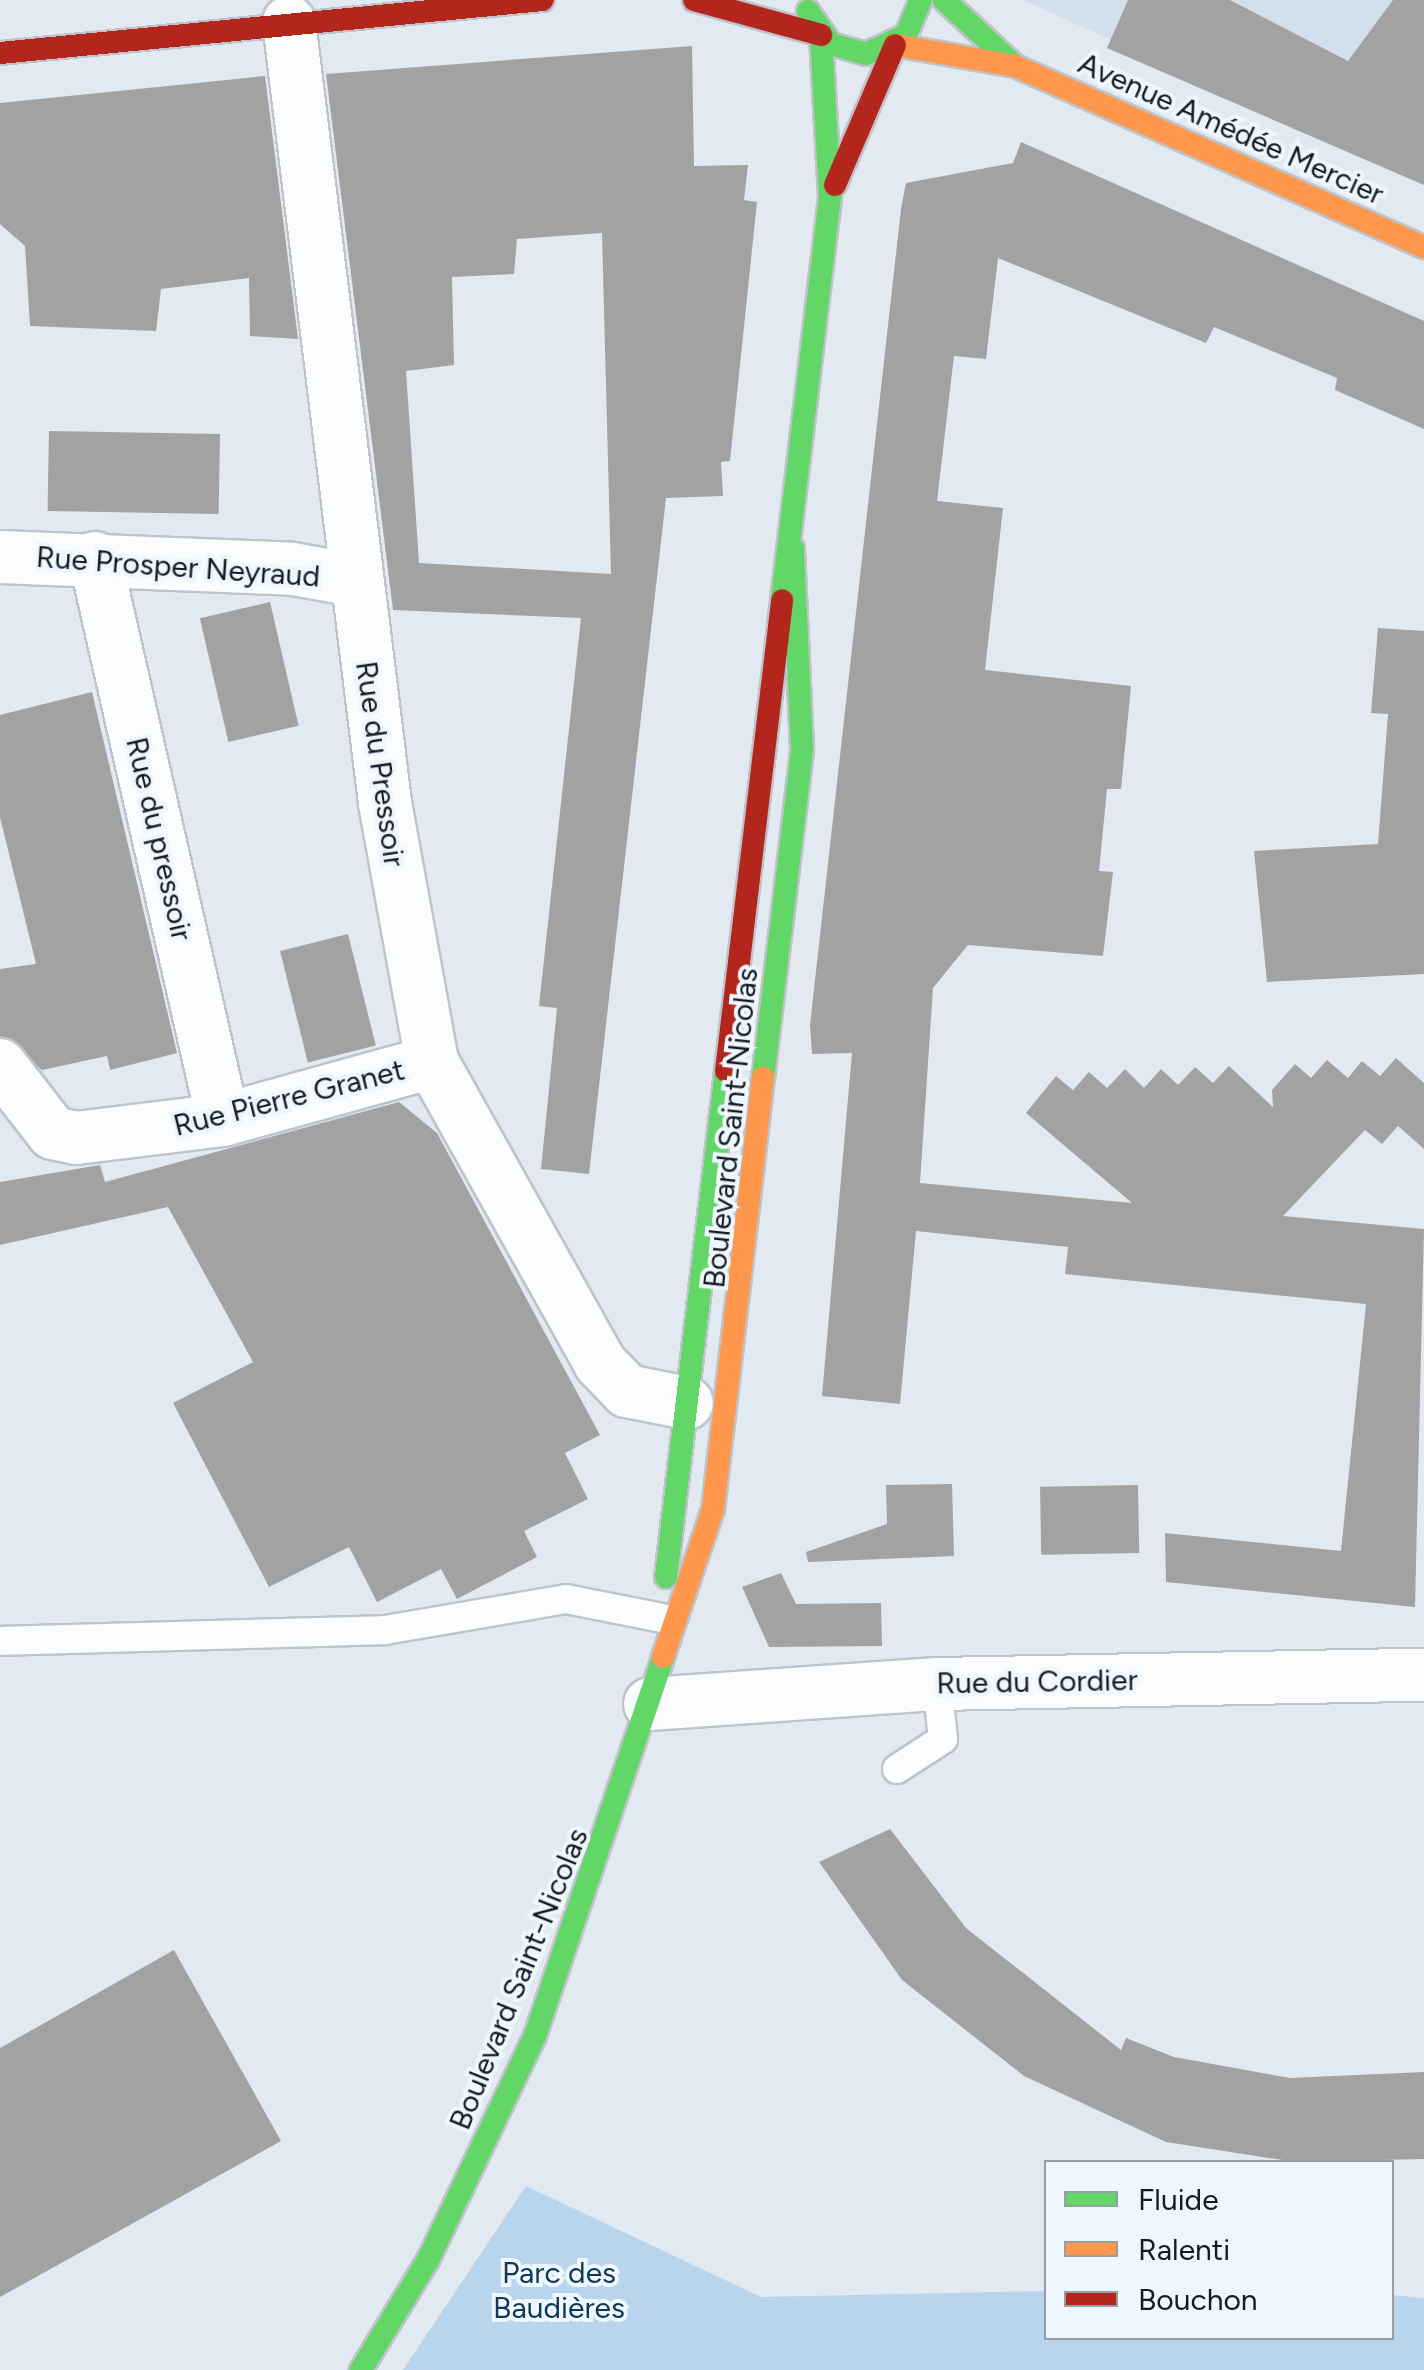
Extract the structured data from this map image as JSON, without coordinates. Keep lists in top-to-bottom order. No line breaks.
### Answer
{"streets":{"main road":["Avenue Amédée Mercier","Boulevard Saint-Nicolas"],"street":["Rue Prosper Neyraud","Rue du Pressoir","Rue du pressoir","Rue Pierre Granet","Rue du Cordier"]},"crossings":[["Rue Prosper Neyraud","Rue du Pressoir"],["Rue Prosper Neyraud","Rue du pressoir"],["Rue du Pressoir","Rue Pierre Granet"],["Rue du Pressoir","Boulevard Saint-Nicolas"],["Rue du pressoir","Rue Pierre Granet"],["Boulevard Saint-Nicolas","Rue du Cordier"]],"parks":["Parc des Baudières"],"legend":["Fluide","Ralenti","Bouchon"]}
